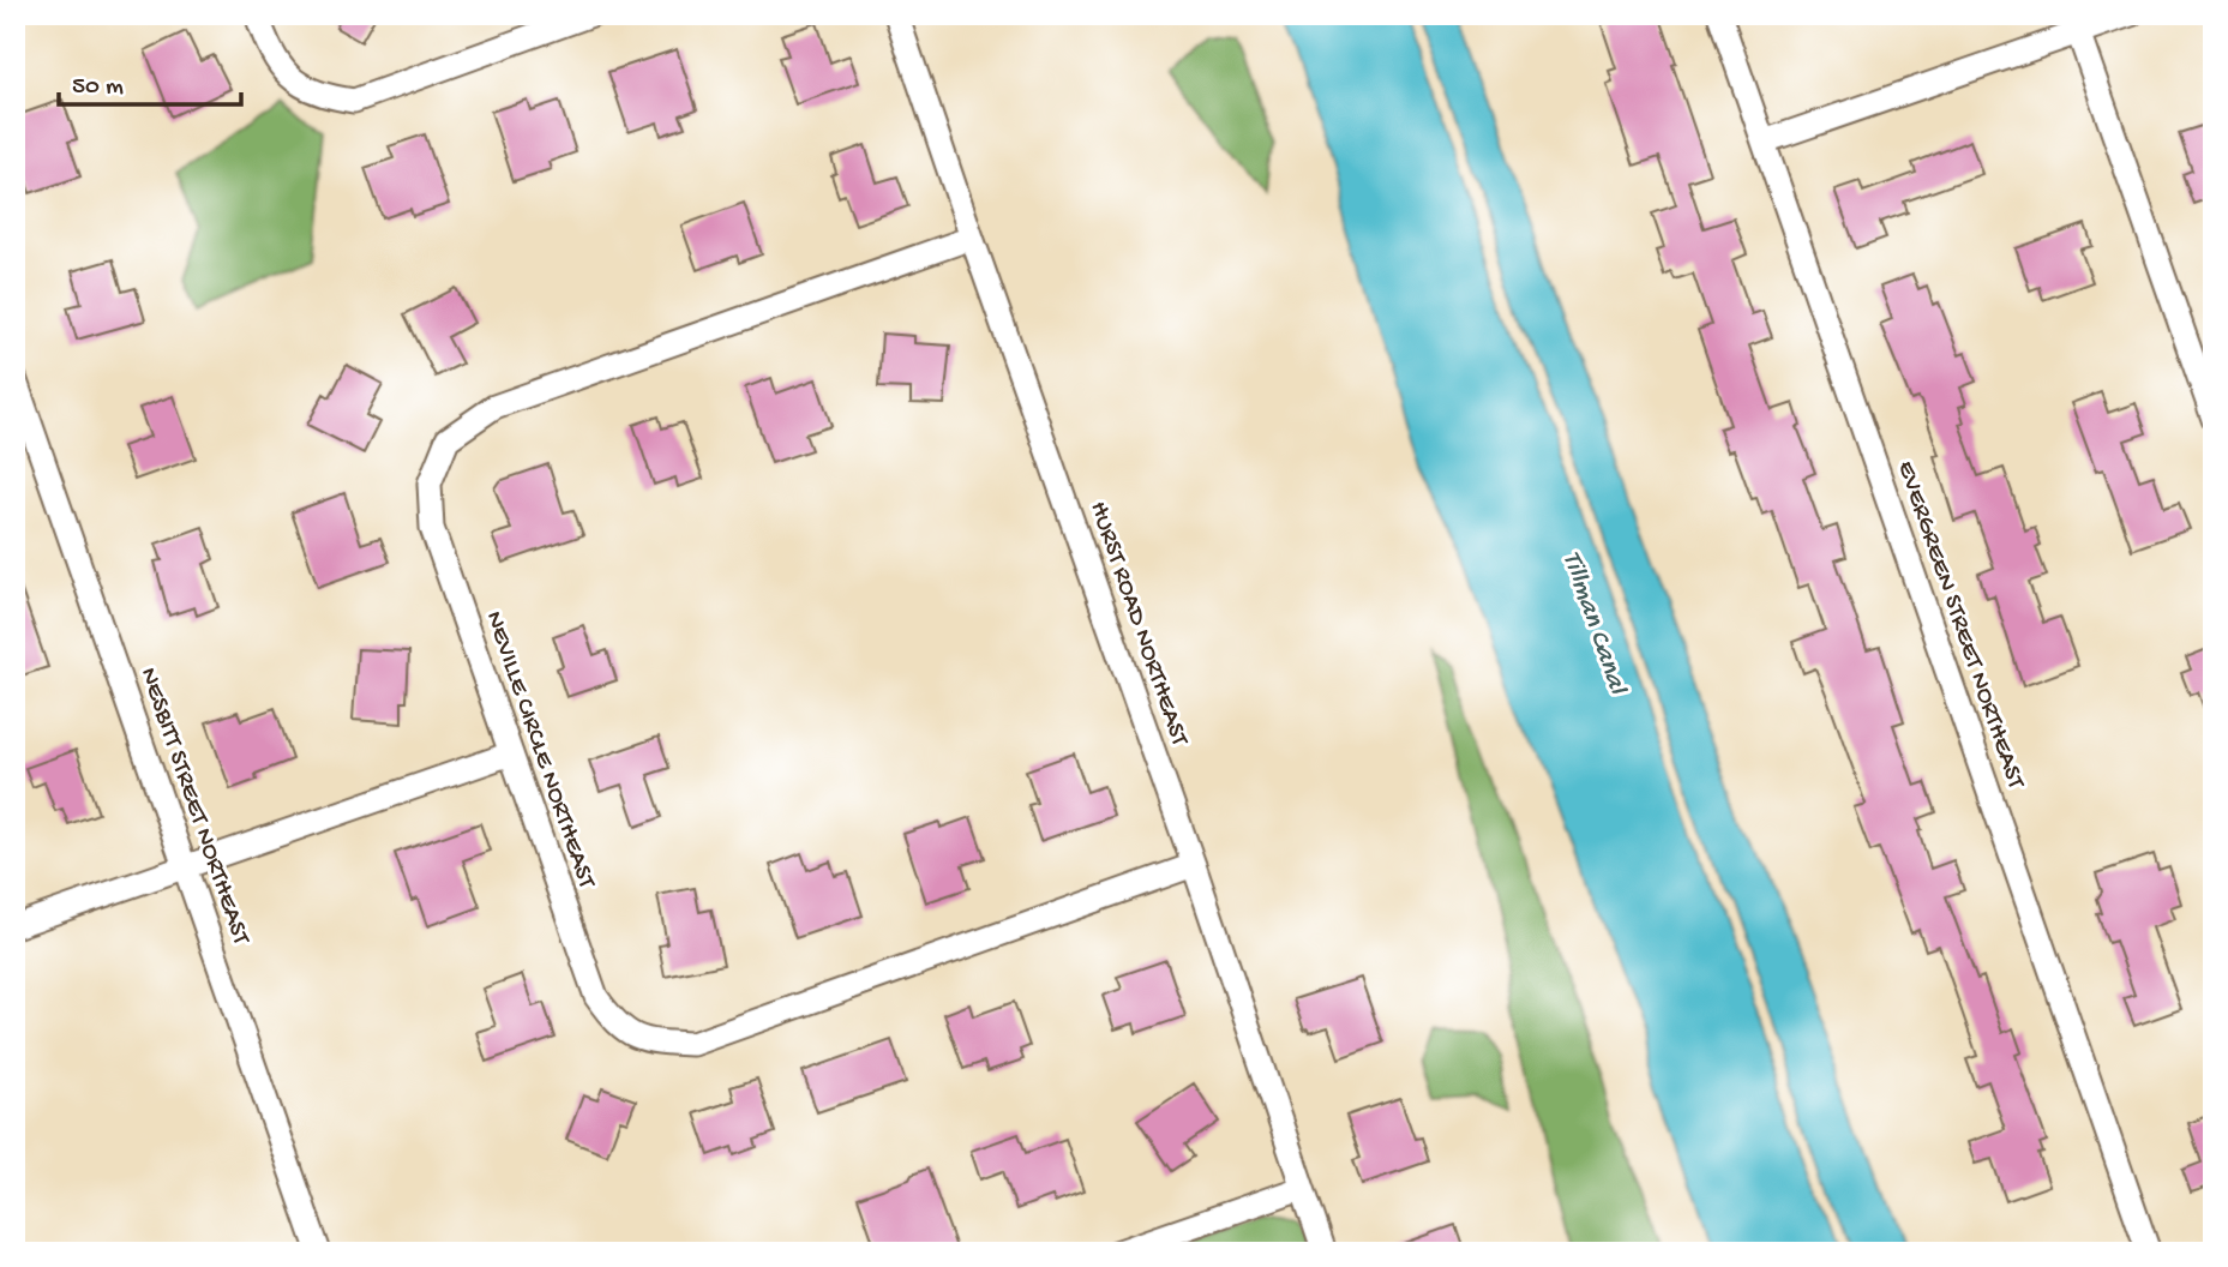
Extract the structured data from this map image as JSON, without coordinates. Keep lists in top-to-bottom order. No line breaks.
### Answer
{"streets":{"street":["HURST ROAD NORTHEAST","EVERGREEN STREET NORTHEAST","NEVILLE CIRCLE NORTHEAST","NESBITT STREET NORTHEAST"]},"crossings":[["HURST ROAD NORTHEAST","NEVILLE CIRCLE NORTHEAST"]],"water":["Tillman Canal"],"scale_bar":"50 m"}
